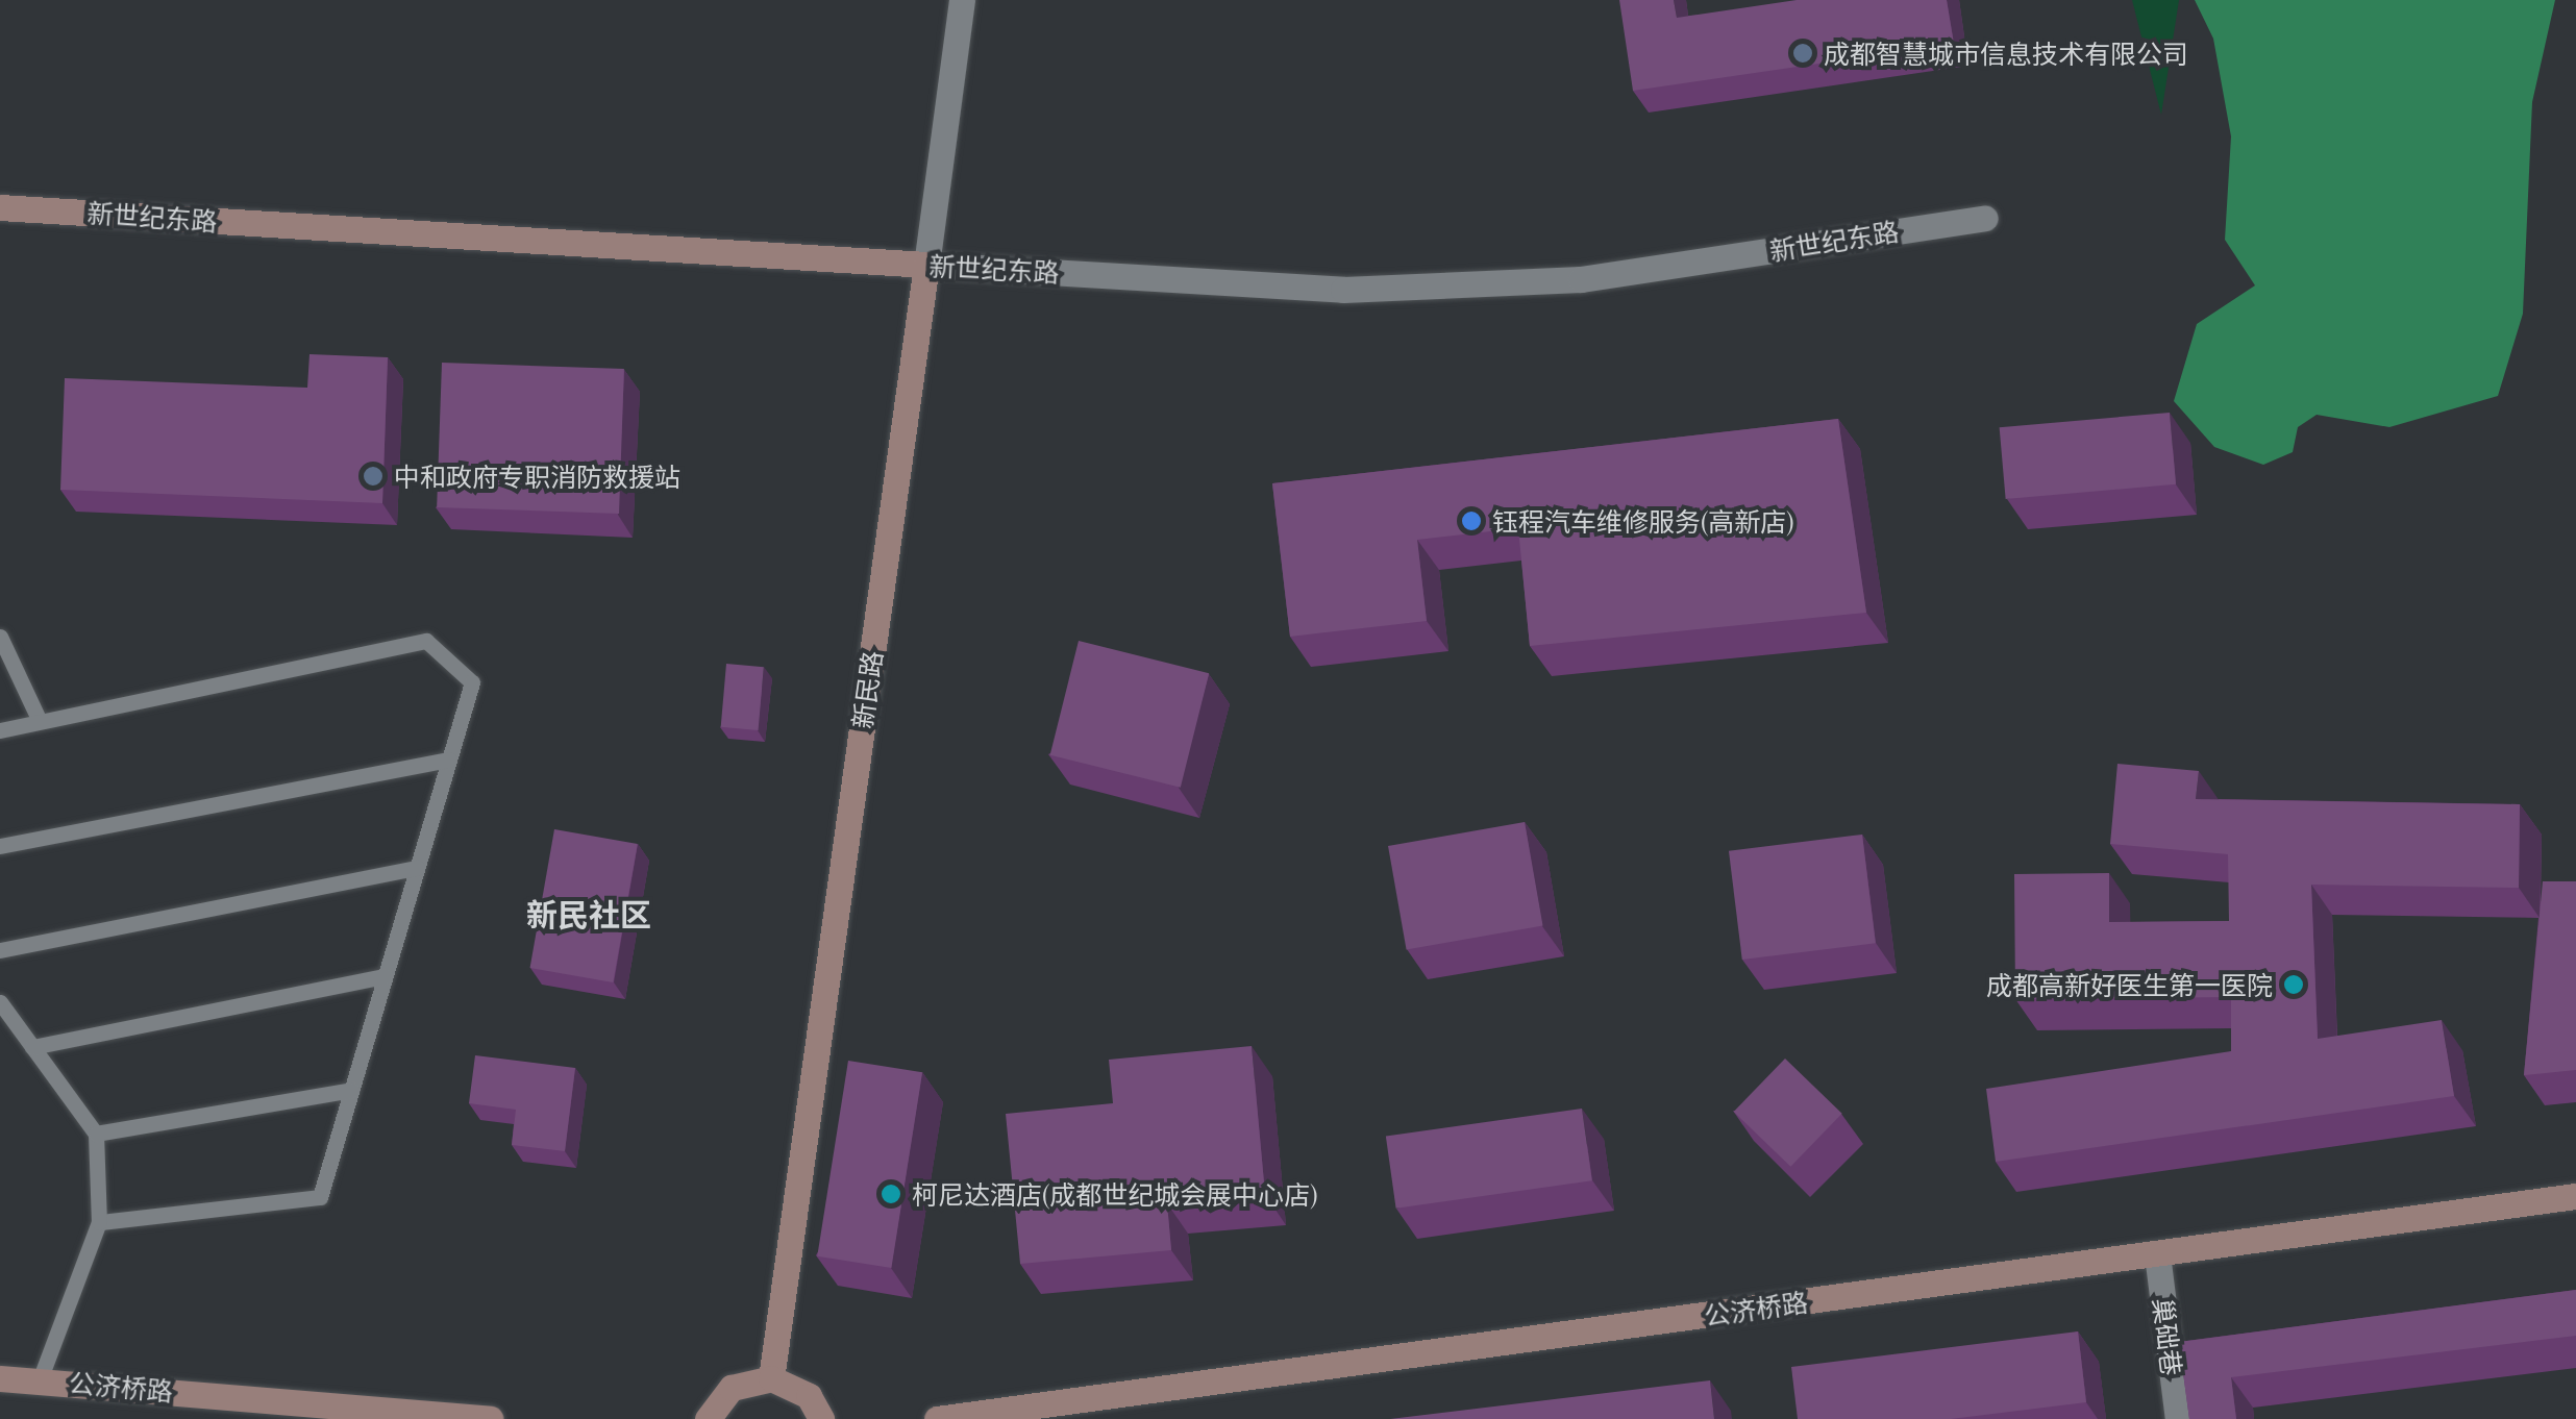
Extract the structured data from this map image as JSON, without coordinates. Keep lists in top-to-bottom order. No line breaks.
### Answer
{"streets":{"main road":["新世纪东路","新民路","公济桥路"],"street":["巢础巷"]},"crossings":[["新世纪东路","新民路"],["公济桥路","巢础巷"]],"districts":["新民社区"],"places":["成都智慧城市信息技术有限公司","中和政府专职消防救援站","钰程汽车维修服务(高新店)","成都高新好医生第一医院","柯尼达酒店(成都世纪城会展中心店)"]}
